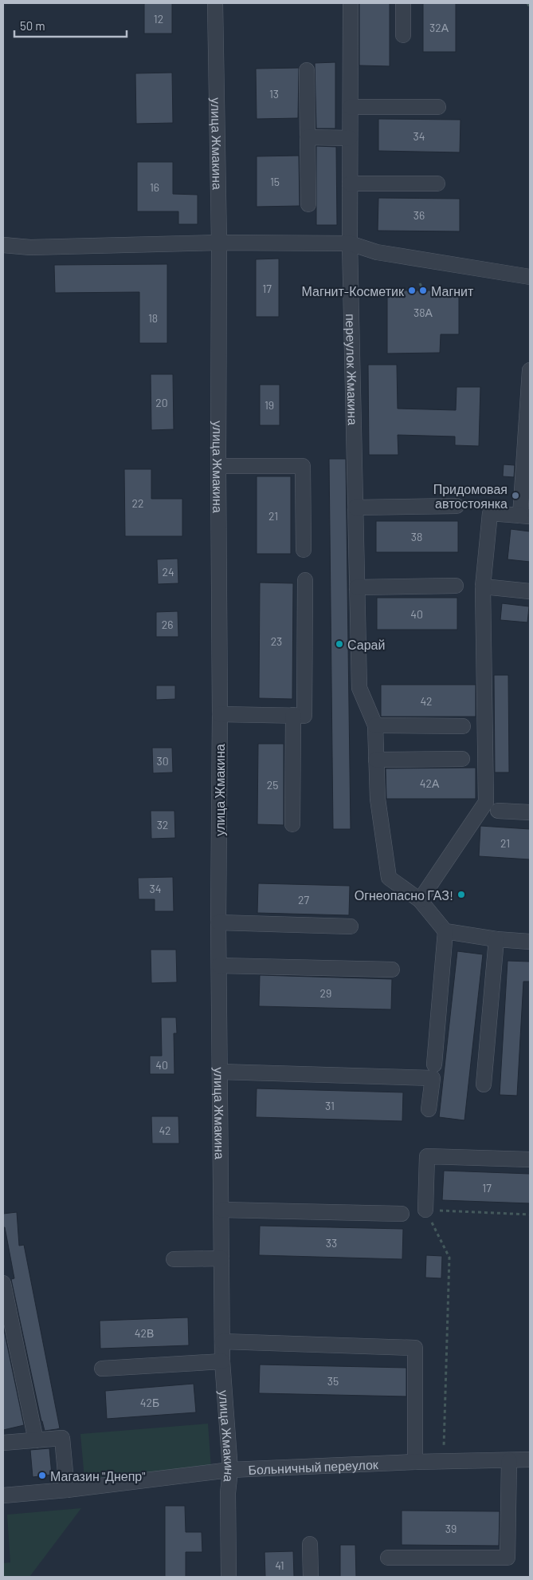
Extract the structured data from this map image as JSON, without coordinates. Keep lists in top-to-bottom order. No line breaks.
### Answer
{"streets":{"street":["улица Жмакина","переулок Жмакина","Больничный переулок"]},"crossings":[["улица Жмакина","Больничный переулок"]],"places":["Магнит-Косметик","Магнит","Придомовая автостоянка","Сарай","Огнеопасно ГАЗ!","Магазин \"Днепр\""],"house_numbers":["12","32А","13","34","15","16","36","17","38А","18","20","19","22","21","38","24","40","26","23","42","30","42А","25","32","21","34","27","29","40","31","42","17","33","42В","35","42Б","39","41"],"scale_bar":"50 m"}
